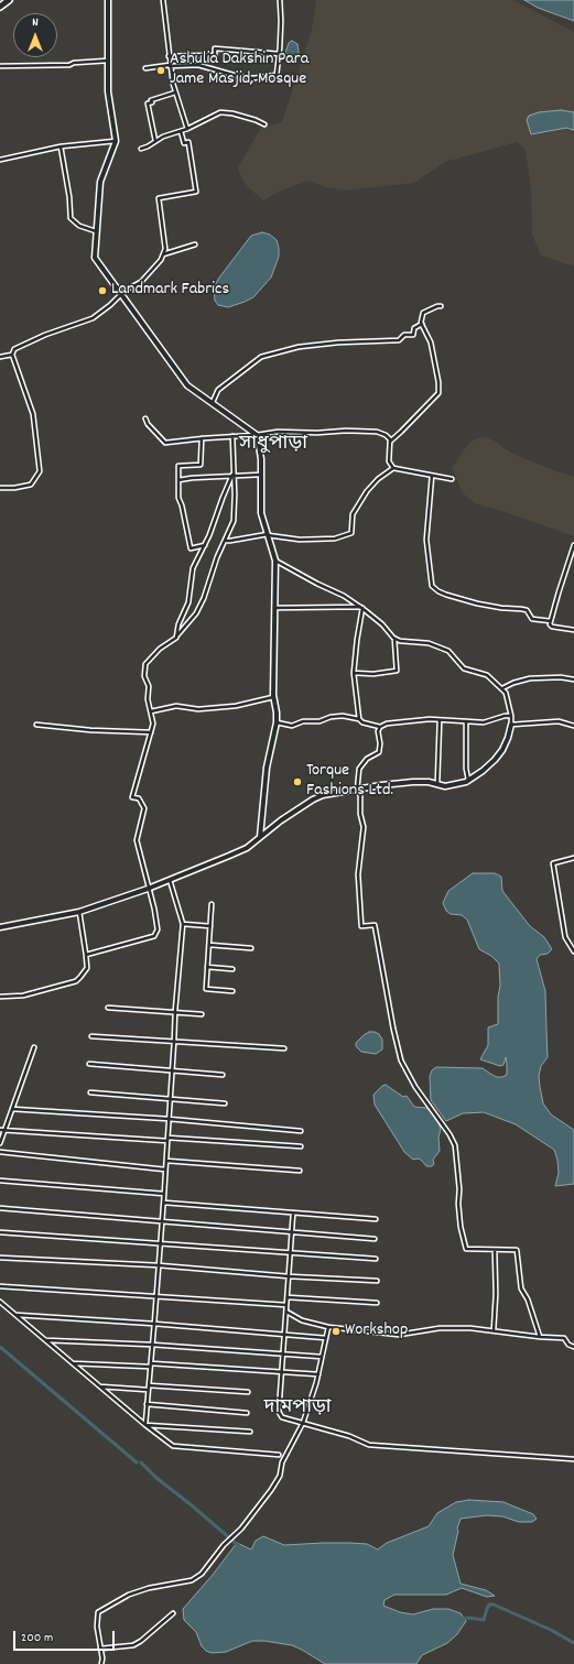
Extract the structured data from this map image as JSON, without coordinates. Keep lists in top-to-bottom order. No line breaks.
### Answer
{"districts":["সাধুপাড়া","দামপাড়া"],"places":["Ashulia Dakshin Para Jame Masjid, Mosque","Landmark Fabrics","Torque Fashions Ltd.","Workshop"],"scale_bar":"200 m","north":"top"}
